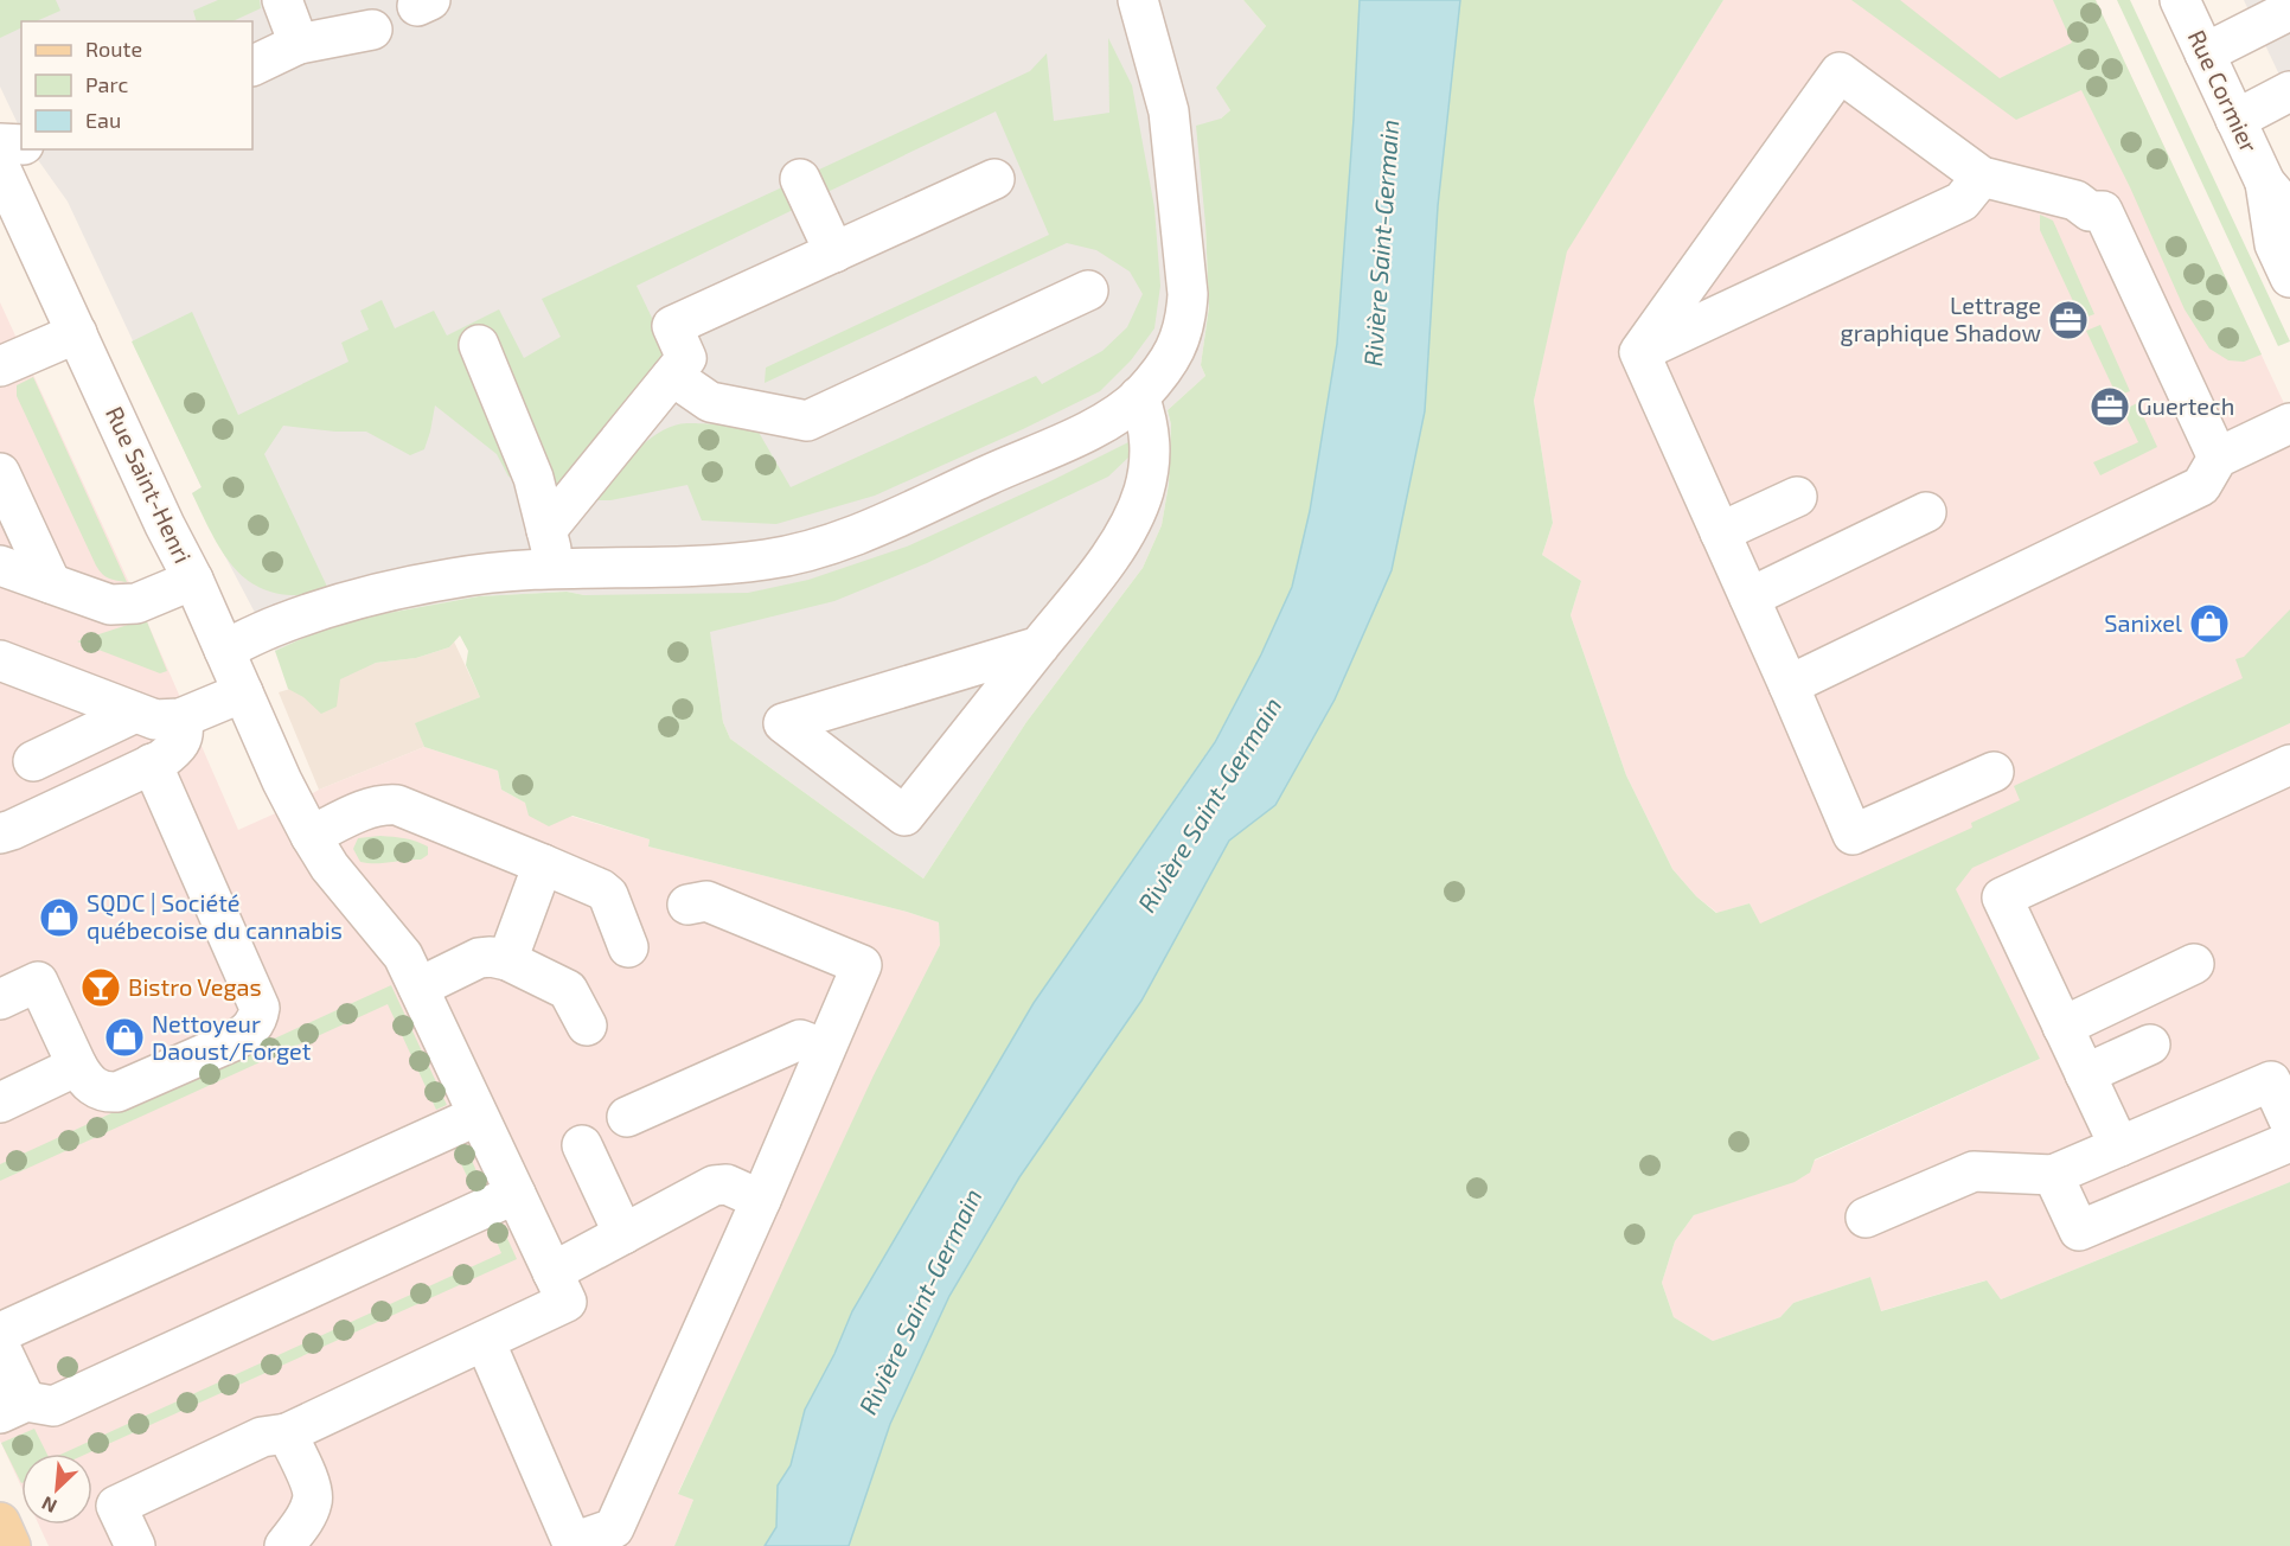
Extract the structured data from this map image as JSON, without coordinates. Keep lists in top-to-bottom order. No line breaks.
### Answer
{"streets":{"street":["Rue Cormier","Rue Saint-Henri"]},"water":["Rivière Saint-Germain"],"places":{"office":["Lettrage graphique Shadow","Guertech"],"shop":["Sanixel","SQDC | Société québecoise du cannabis","Nettoyeur Daoust/Forget"],"bar":["Bistro Vegas"]},"legend":["Route","Parc","Eau"],"north":"bottom left"}
